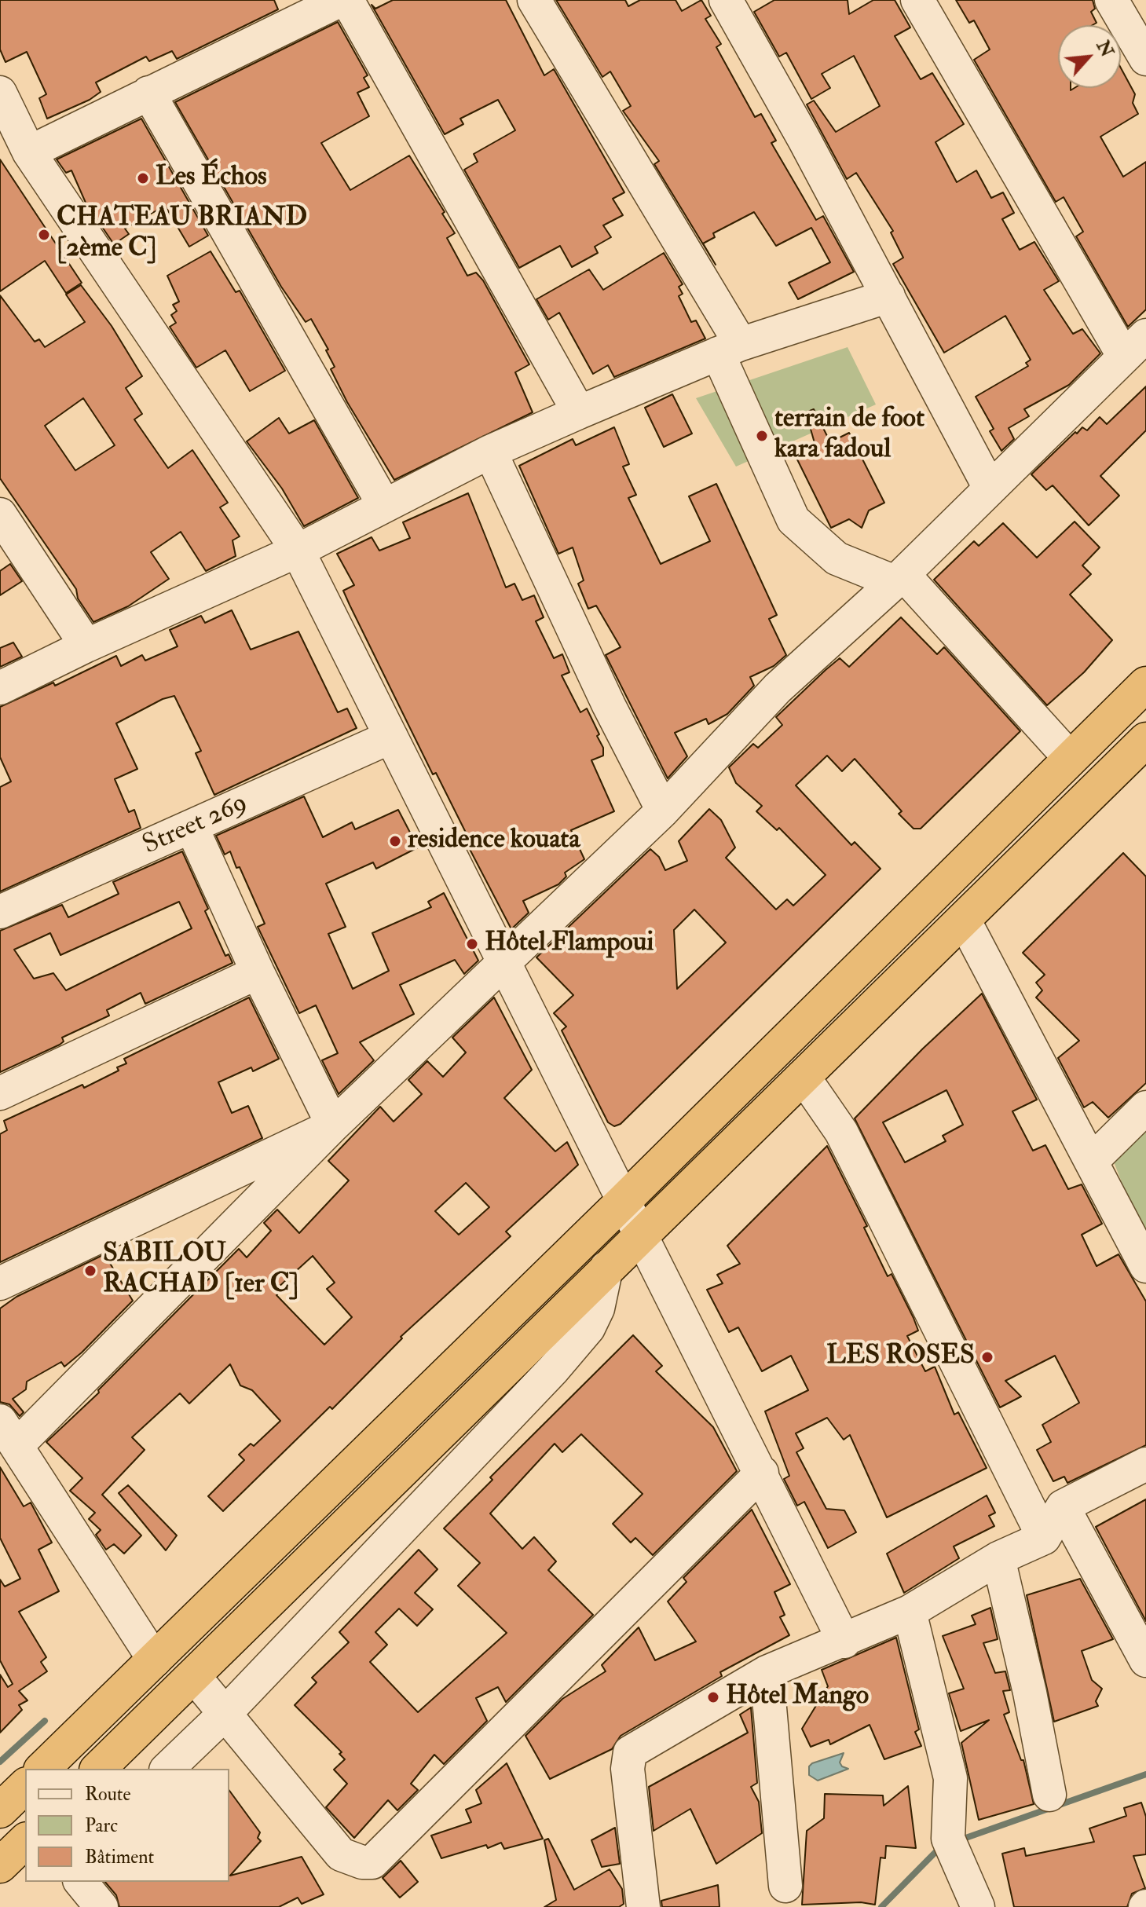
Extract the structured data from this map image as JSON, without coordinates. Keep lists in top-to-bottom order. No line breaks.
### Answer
{"streets":{"street":["Street 269"]},"places":["Les Échos","CHATEAU BRIAND [2ème C]","terrain de foot kara fadoul","residence kouata","Hôtel Flampoui","SABILOU RACHAD [1er C]","LES ROSES","Hôtel Mango"],"legend":["Route","Parc","Bâtiment"],"north":"top right"}
